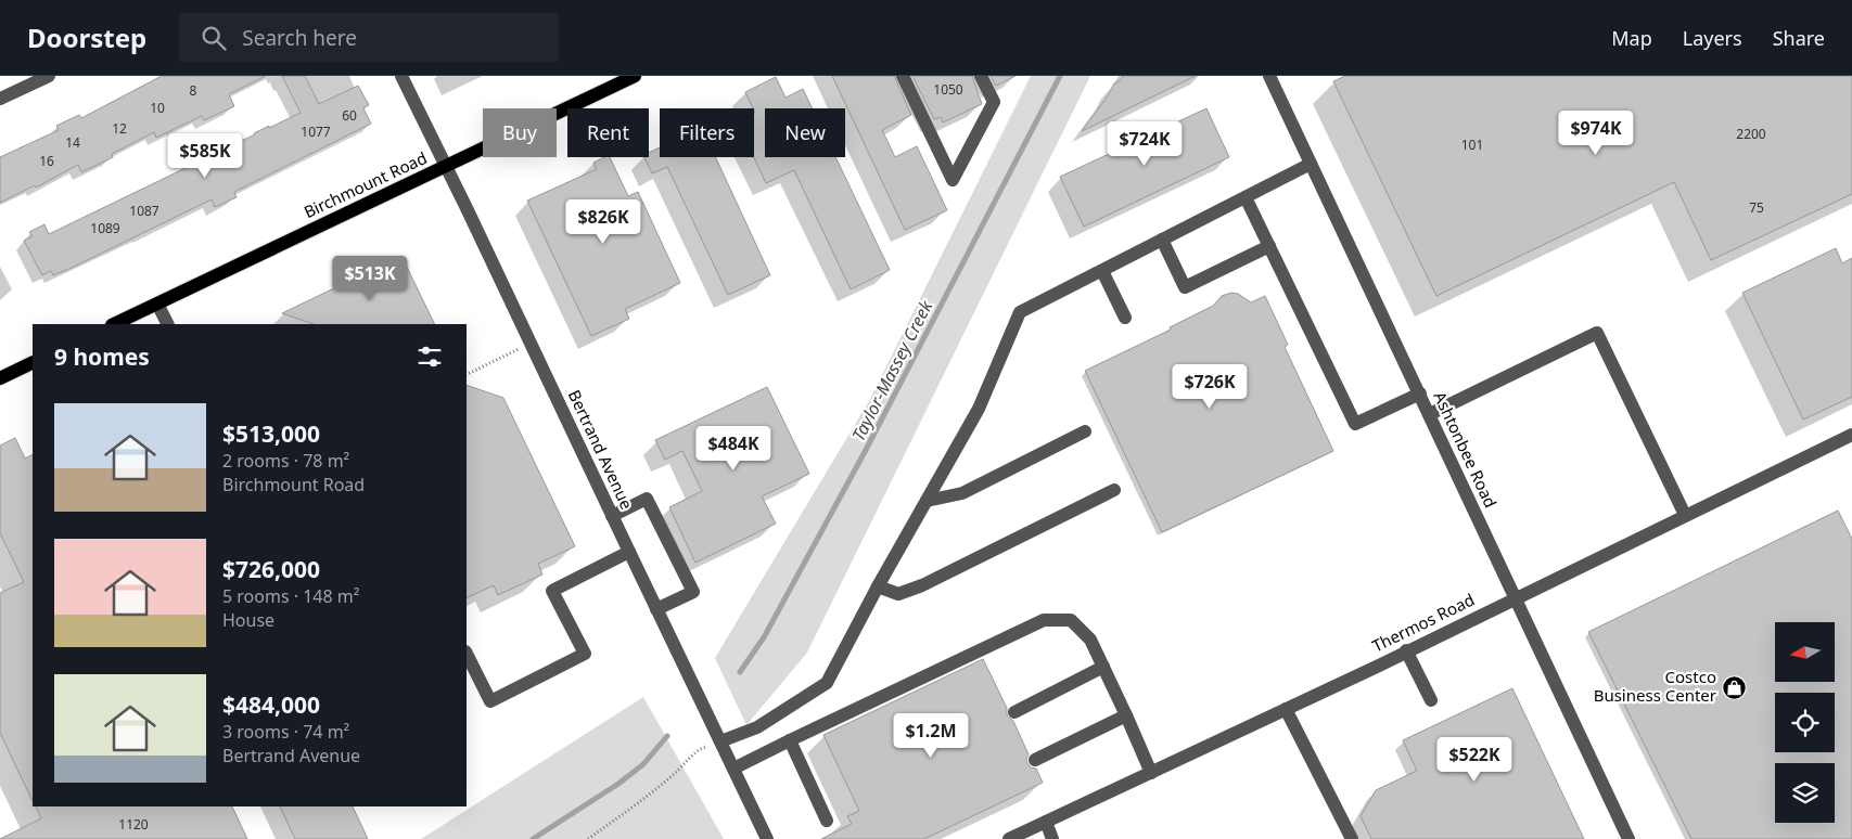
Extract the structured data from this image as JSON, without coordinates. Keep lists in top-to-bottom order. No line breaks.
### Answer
{"streets":{"main road":["Birchmount Road"],"street":["Bertrand Avenue","Ashtonbee Road","Thermos Road"]},"crossings":[["Birchmount Road","Bertrand Avenue"],["Ashtonbee Road","Thermos Road"]],"water":["Taylor-Massey Creek"],"places":{"shop":["Costco Business Center"]},"house_numbers":["1050","8","10","60","12","1077","2200","14","101","16","75","1087","1089","1120"],"north":"left","page":{"header":"Doorstep","search":"Search here","nav":["Map","Layers","Share"],"chip":["Buy","Rent","Filters","New"],"price":["$974K","$724K","$585K","$826K","$513K","$726K","$484K","$1.2M","$522K"],"heading":"9 homes","list":[{"name":"$513,000","note":"2 rooms · 78 m² · Birchmount Road"},{"name":"$726,000","note":"5 rooms · 148 m² · House"},{"name":"$484,000","note":"3 rooms · 74 m² · Bertrand Avenue"}]}}
